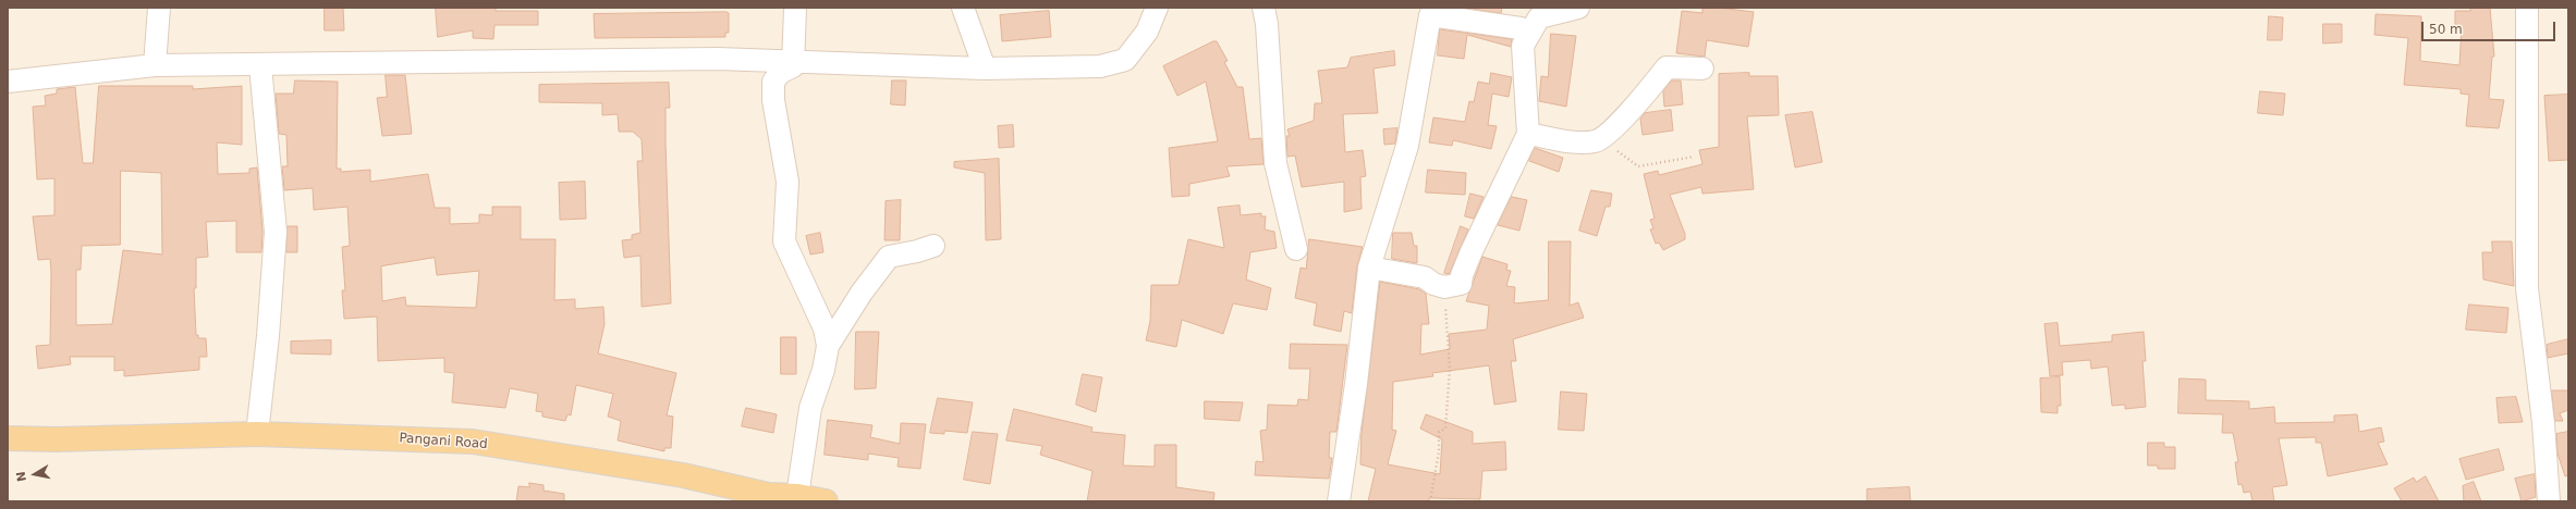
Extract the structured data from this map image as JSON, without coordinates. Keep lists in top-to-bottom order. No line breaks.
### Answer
{"streets":{"main road":["Pangani Road"]},"scale_bar":"50 m","north":"left"}
